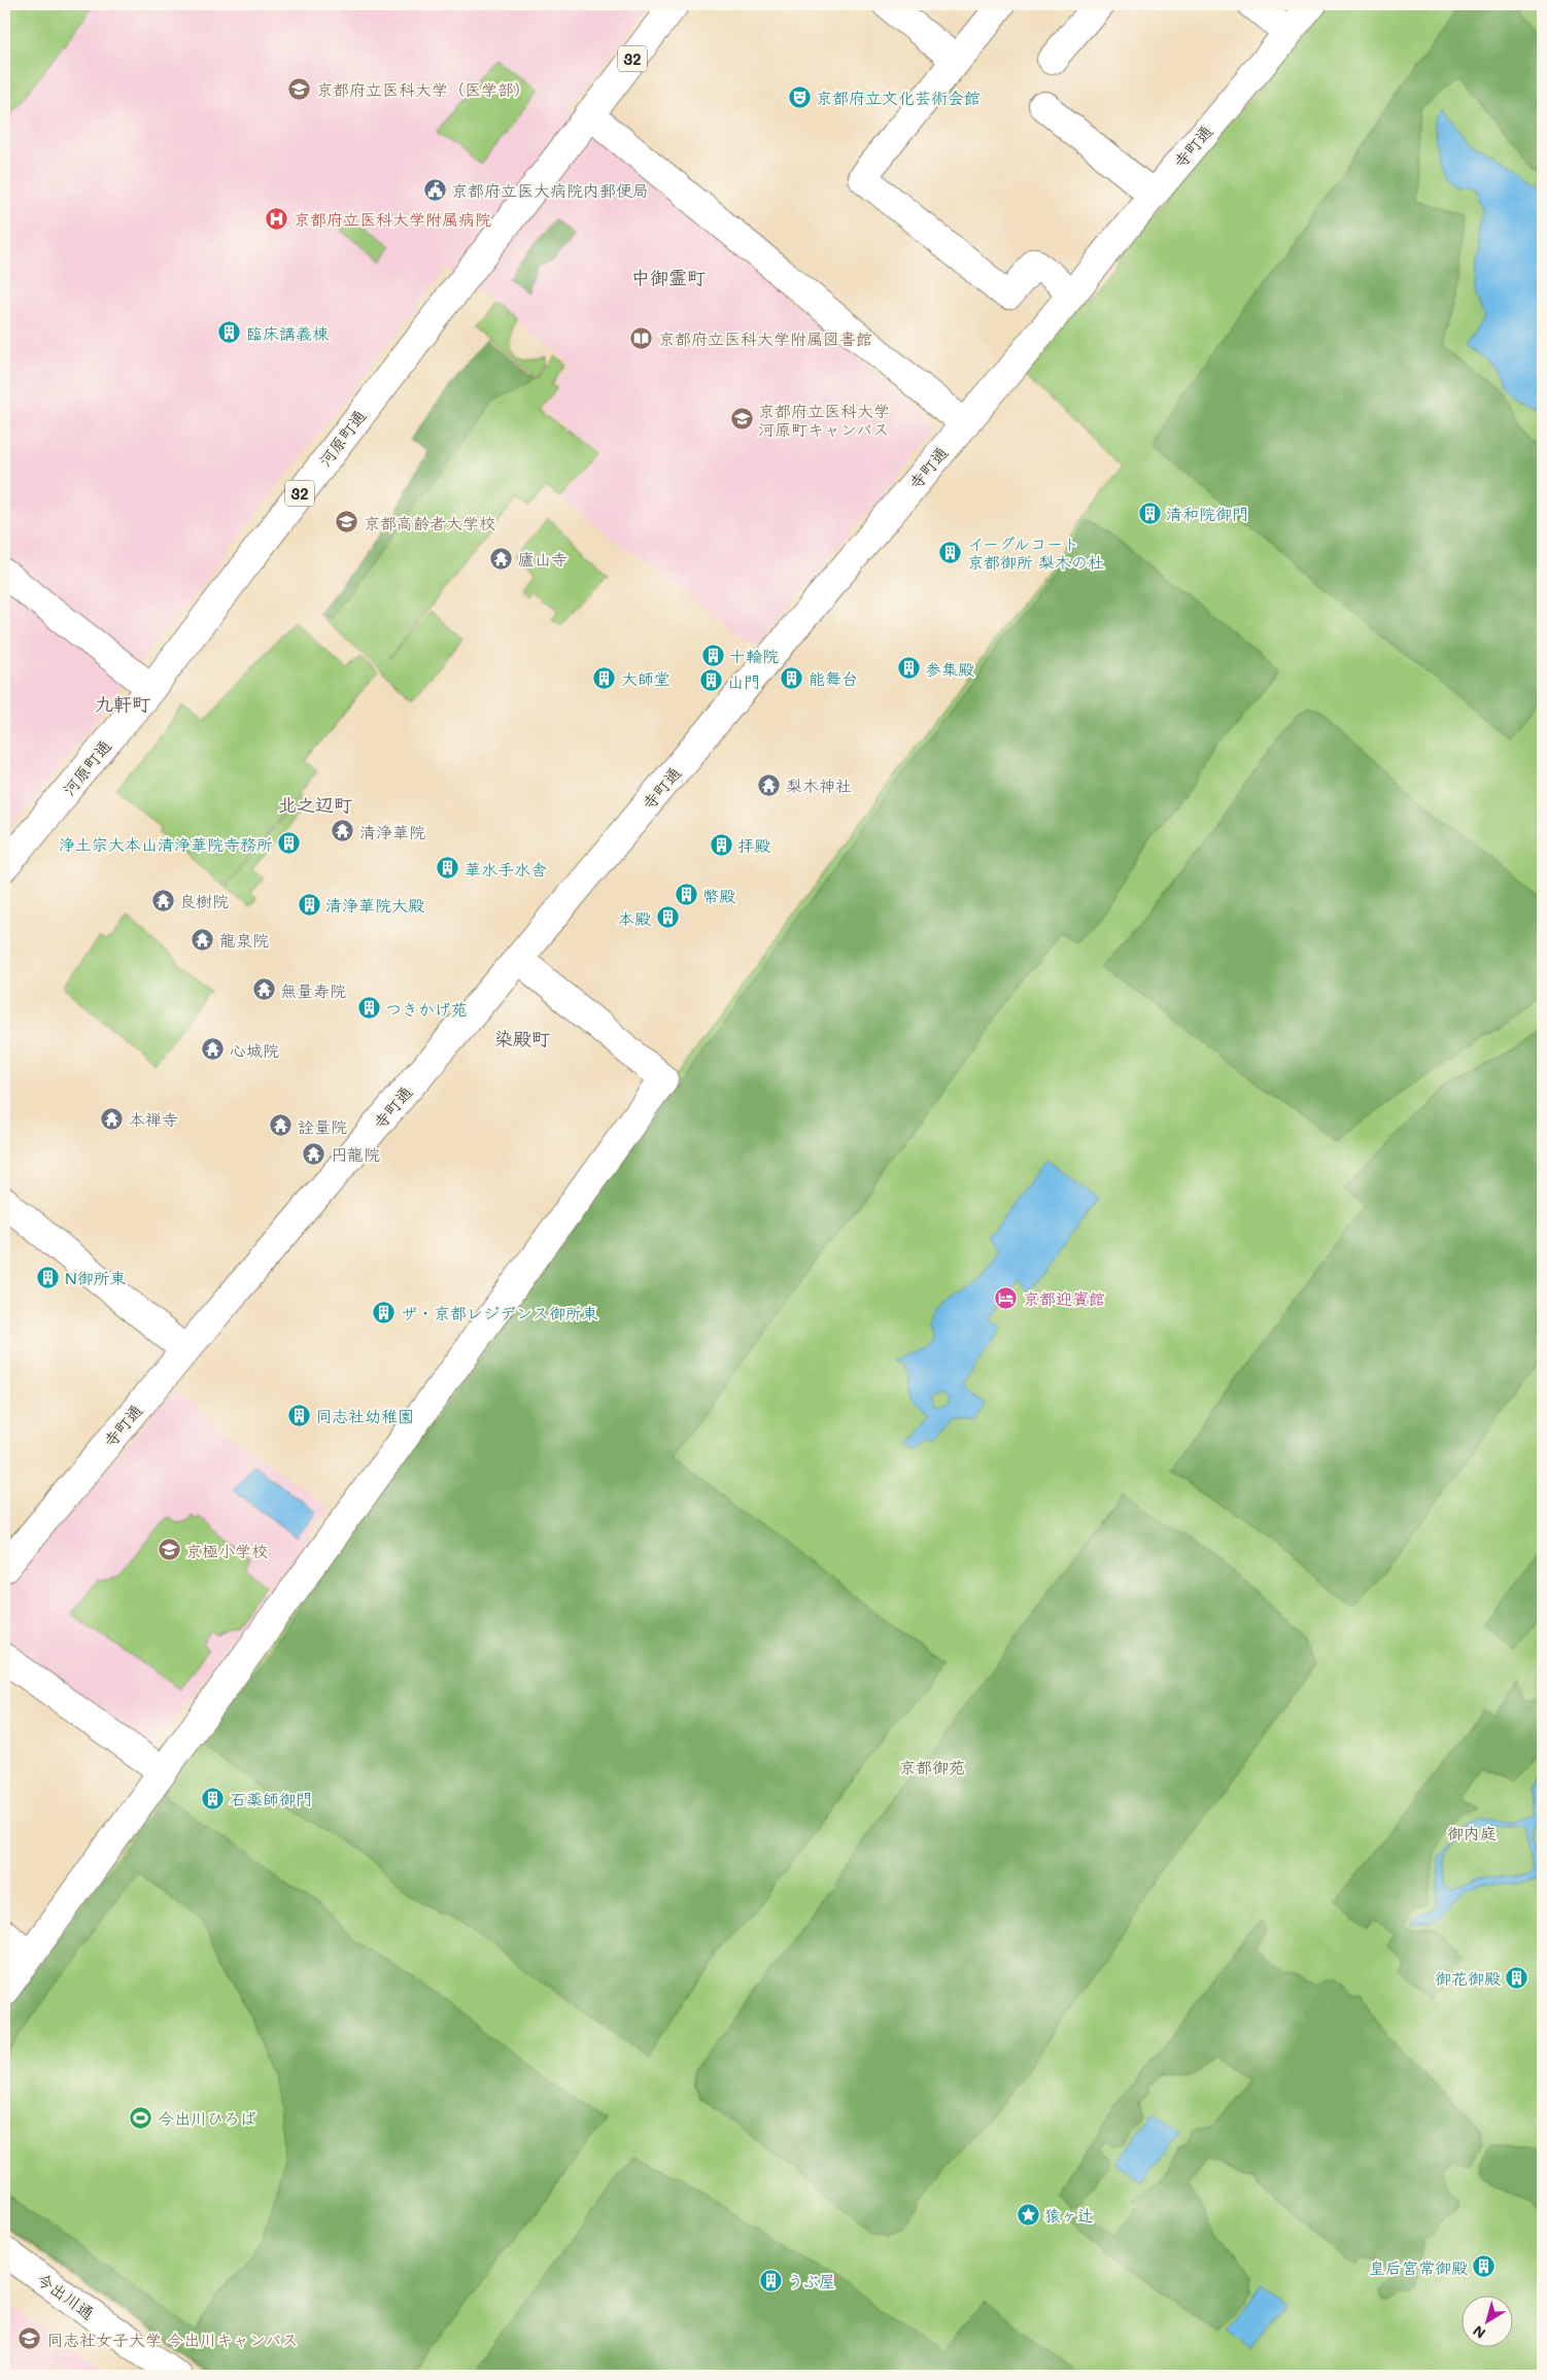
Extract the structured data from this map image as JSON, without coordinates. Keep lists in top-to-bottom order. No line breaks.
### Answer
{"streets":{"street":["32","寺町通","河原町通","今出川通"]},"districts":["中御霊町","九軒町","北之辺町","染殿町"],"parks":["京都御苑","御内庭"],"places":{"school or university":["京都府立医科大学（医学部）","京都府立医科大学 河原町キャンパス","京都高齢者大学校","京極小学校","同志社女子大学 今出川キャンパス"],"theatre":["京都府立文化芸術会館"],"public building":["京都府立医大病院内郵便局"],"hospital":["京都府立医科大学附属病院"],"building":["臨床講義棟","清和院御門","イーグルコート 京都御所 梨木の杜","十輪院","参集殿","大師堂","能舞台","山門","浄土宗大本山清浄華院寺務所","拝殿","華水手水舎","幣殿","清浄華院大殿","本殿","つきかげ苑","N御所東","ザ・京都レジデンス御所東","同志社幼稚園","石薬師御門","御花御殿","皇后宮常御殿","うぶ屋"],"library":["京都府立医科大学附属図書館"],"temple":["廬山寺","梨木神社","清浄華院","良樹院","龍泉院","無量寿院","心城院","本禅寺","詮量院","円龍院"],"hotel":["京都迎賓館"],"sports":["今出川ひろば"],"place":["猿ヶ辻"]},"north":"bottom left"}
